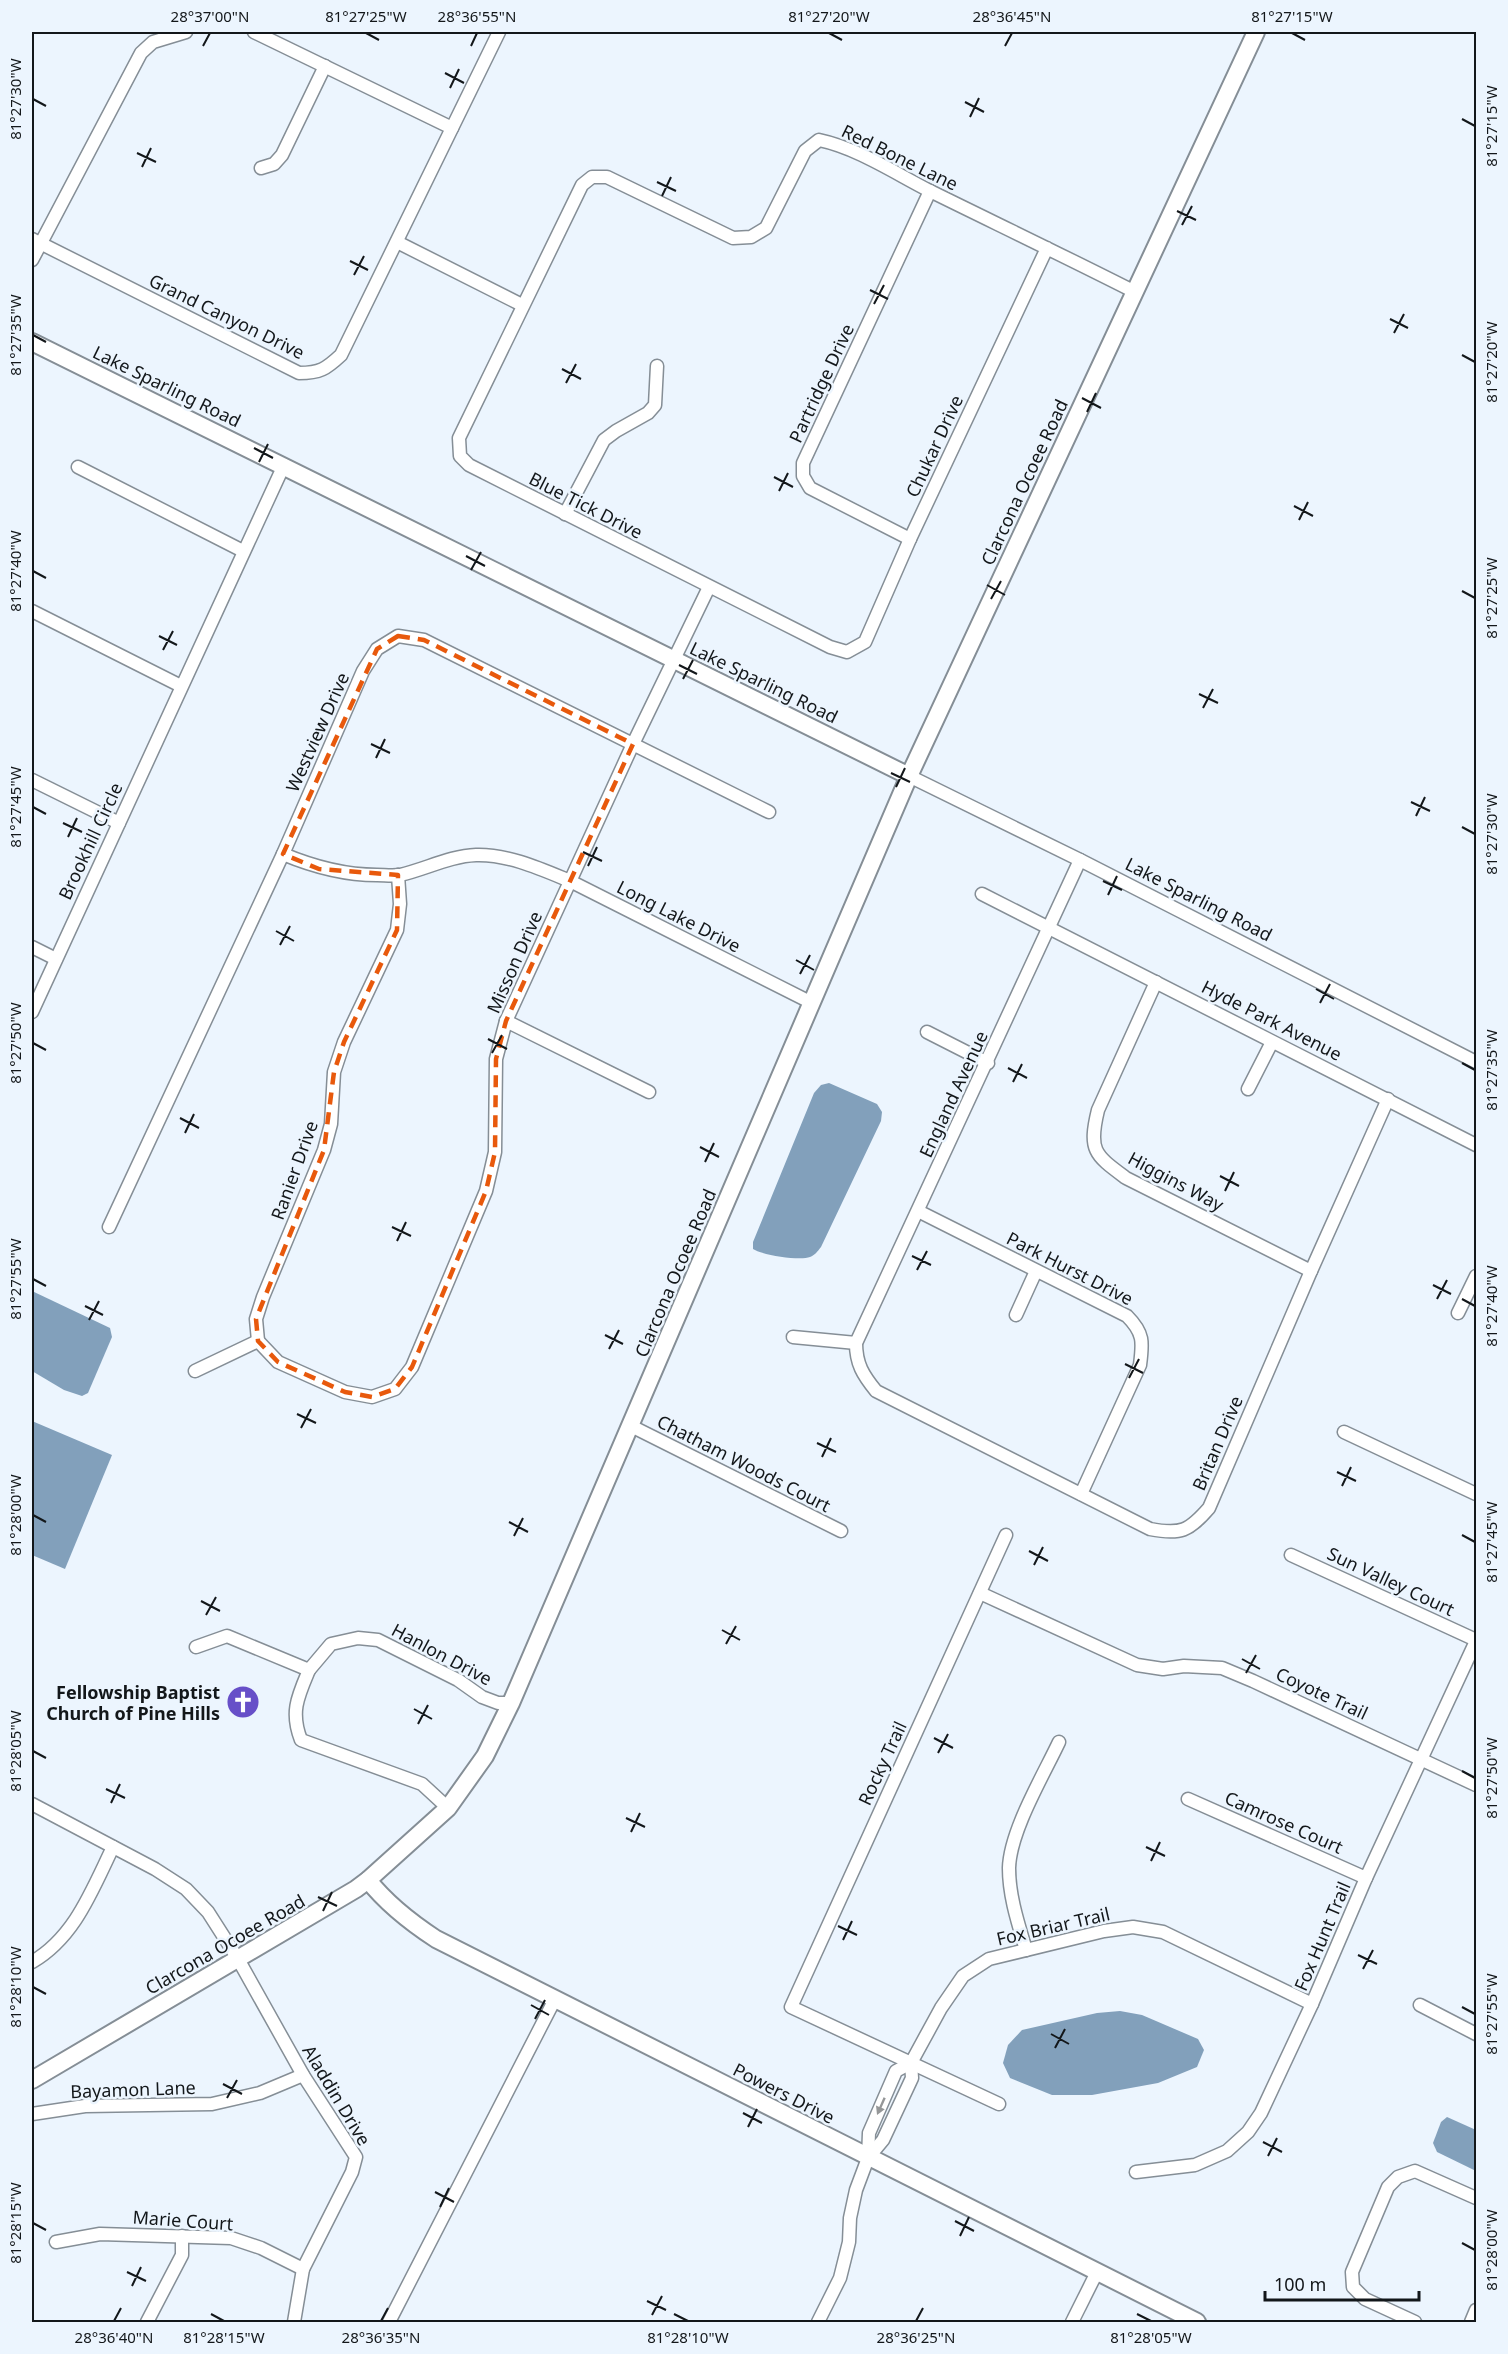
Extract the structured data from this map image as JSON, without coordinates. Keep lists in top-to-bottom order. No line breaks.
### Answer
{"streets":{"street":["Red Bone Lane","Grand Canyon Drive","Partridge Drive","Lake Sparling Road","Chukar Drive","Clarcona Ocoee Road","Blue Tick Drive","Westview Drive","Brookhill Circle","Long Lake Drive","Misson Drive","Hyde Park Avenue","England Avenue","Ranier Drive","Higgins Way","Park Hurst Drive","Britan Drive","Chatham Woods Court","Sun Valley Court","Hanlon Drive","Coyote Trail","Rocky Trail","Camrose Court","Fox Briar Trail","Fox Hunt Trail","Bayamon Lane","Powers Drive","Aladdin Drive","Marie Court"]},"crossings":[["Red Bone Lane","Partridge Drive"],["Red Bone Lane","Chukar Drive"],["Red Bone Lane","Clarcona Ocoee Road"],["Red Bone Lane","Blue Tick Drive"],["Partridge Drive","Chukar Drive"],["Lake Sparling Road","Clarcona Ocoee Road"],["Lake Sparling Road","Brookhill Circle"],["Lake Sparling Road","Misson Drive"],["Lake Sparling Road","England Avenue"],["Chukar Drive","Blue Tick Drive"],["Clarcona Ocoee Road","Long Lake Drive"],["Clarcona Ocoee Road","Chatham Woods Court"],["Clarcona Ocoee Road","Hanlon Drive"],["Clarcona Ocoee Road","Powers Drive"],["Clarcona Ocoee Road","Aladdin Drive"],["Blue Tick Drive","Misson Drive"],["Westview Drive","Long Lake Drive"],["Westview Drive","Misson Drive"],["Long Lake Drive","Misson Drive"],["Long Lake Drive","Ranier Drive"],["Misson Drive","Ranier Drive"],["Hyde Park Avenue","England Avenue"],["Hyde Park Avenue","Higgins Way"],["Hyde Park Avenue","Britan Drive"],["England Avenue","Park Hurst Drive"],["England Avenue","Britan Drive"],["Higgins Way","Britan Drive"],["Park Hurst Drive","Britan Drive"],["Sun Valley Court","Fox Hunt Trail"],["Coyote Trail","Rocky Trail"],["Coyote Trail","Fox Hunt Trail"],["Rocky Trail","Fox Briar Trail"],["Camrose Court","Fox Hunt Trail"],["Fox Briar Trail","Fox Hunt Trail"],["Fox Briar Trail","Powers Drive"],["Bayamon Lane","Aladdin Drive"],["Aladdin Drive","Marie Court"]],"places":{"church":["Fellowship Baptist Church of Pine Hills"]},"scale_bar":"100 m","coordinates":["28°37'00\"N","81°27'25\"W","28°36'55\"N","81°27'20\"W","28°36'45\"N","81°27'15\"W","81°27'30\"W","81°27'35\"W","81°27'40\"W","81°27'45\"W","81°27'50\"W","81°27'55\"W","81°28'00\"W","81°28'05\"W","81°28'10\"W","81°28'15\"W","28°36'40\"N","28°36'35\"N","28°36'25\"N"]}
